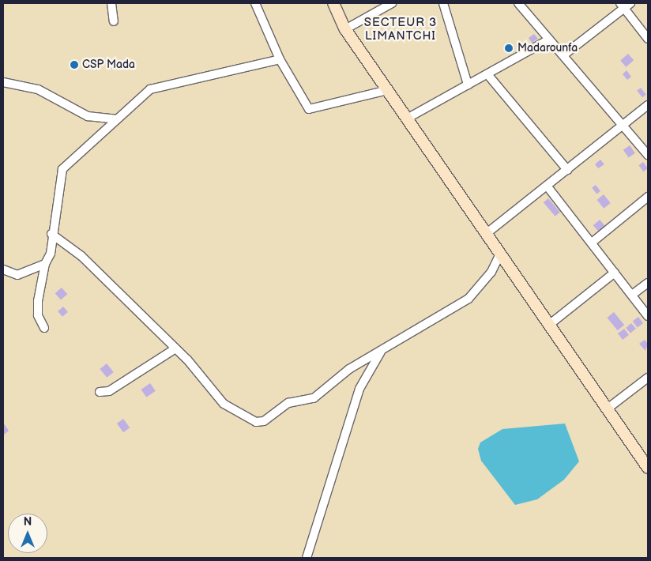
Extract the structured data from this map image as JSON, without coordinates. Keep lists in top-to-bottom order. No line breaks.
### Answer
{"districts":["SECTEUR 3 LIMANTCHI"],"places":["Madarounfa","CSP Mada"],"north":"top"}
